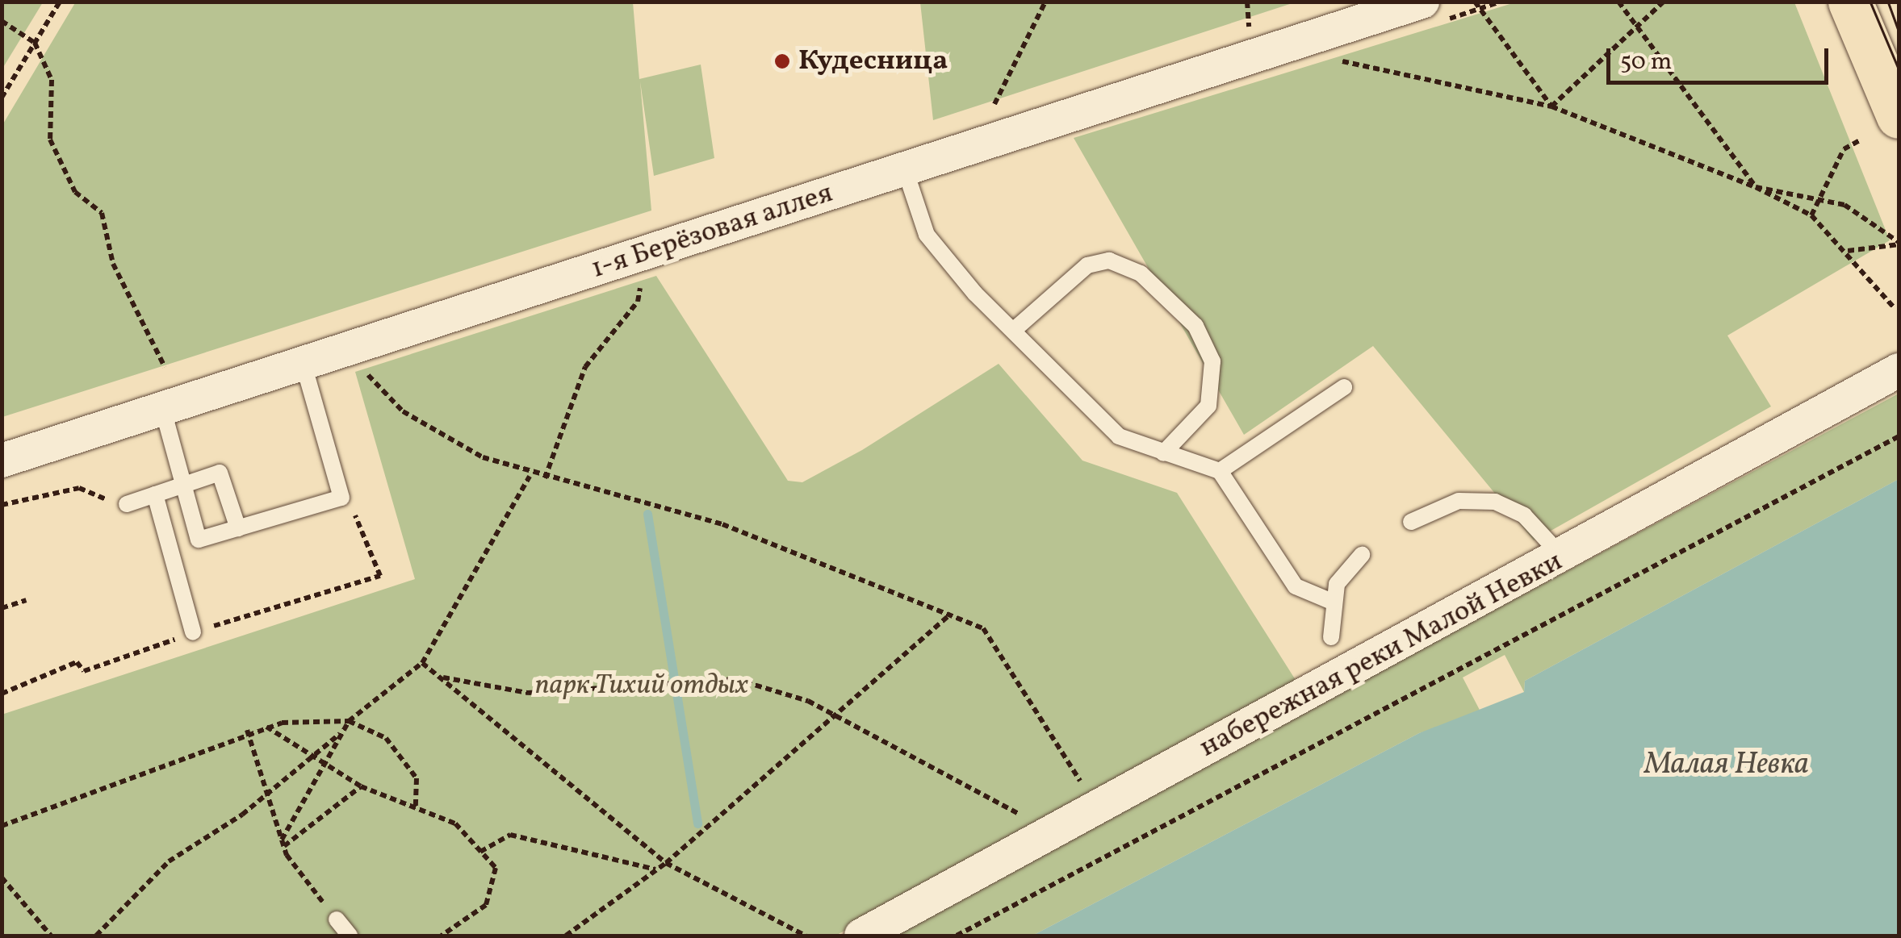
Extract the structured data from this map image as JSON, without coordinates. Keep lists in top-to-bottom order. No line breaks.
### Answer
{"streets":{"street":["1-я Берёзовая аллея","набережная реки Малой Невки"]},"water":["Малая Невка"],"parks":["парк Тихий отдых"],"places":["Кудесница"],"scale_bar":"50 m"}
